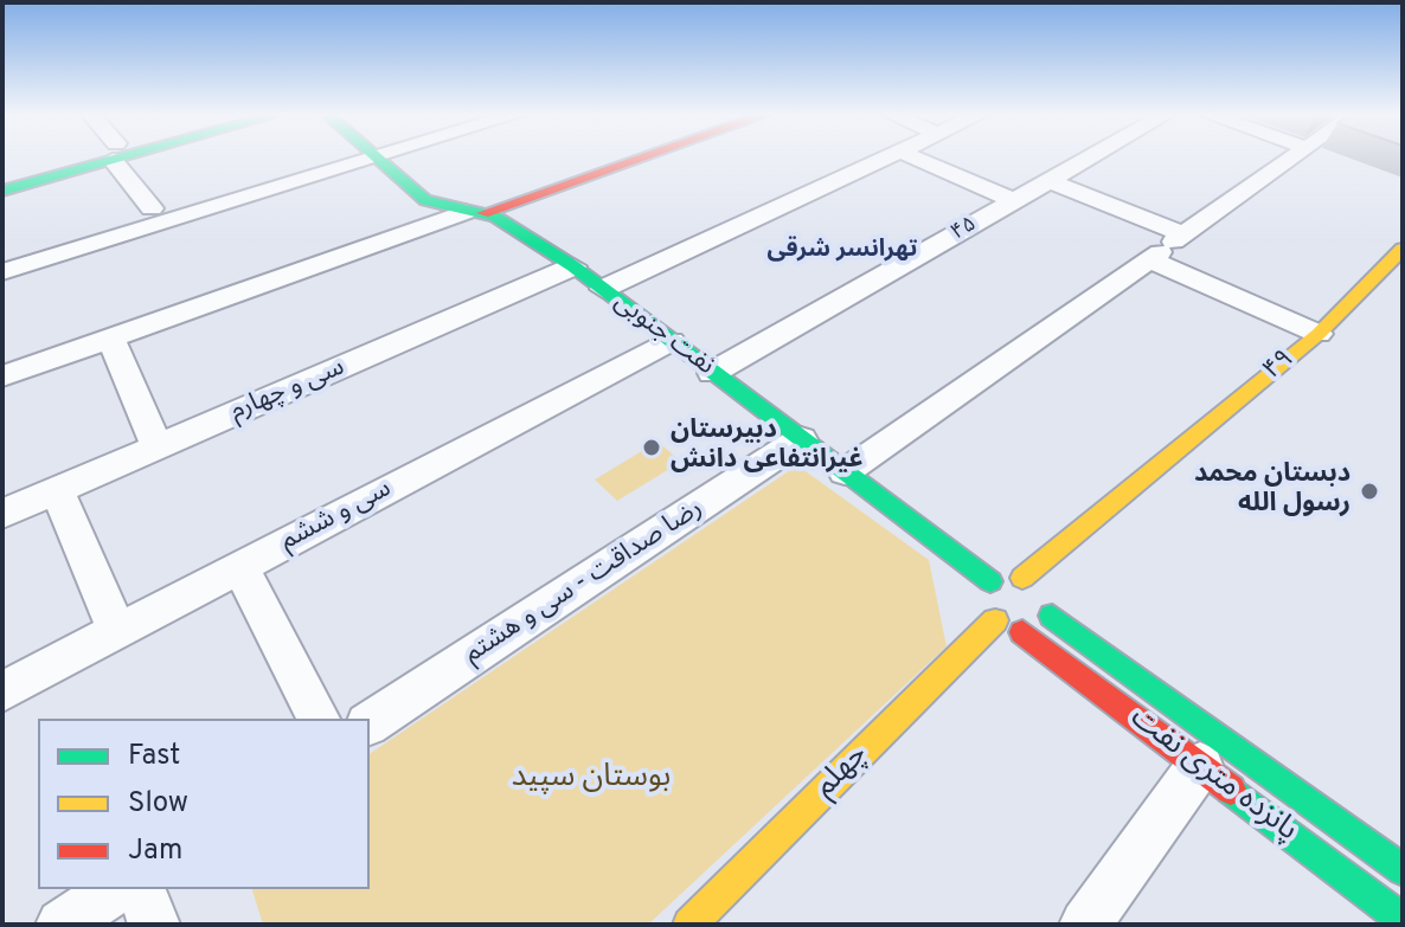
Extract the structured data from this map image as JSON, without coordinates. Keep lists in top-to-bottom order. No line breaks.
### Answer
{"streets":{"street":["۴۵","نفت جنوبی","۴۹","سی و چهارم","سی و ششم","رضا صداقت - سی و هشتم","چهلم","پانزده متری نفت"]},"crossings":[["۴۵","نفت جنوبی"],["نفت جنوبی","۴۹"],["نفت جنوبی","سی و چهارم"],["نفت جنوبی","سی و ششم"],["نفت جنوبی","رضا صداقت - سی و هشتم"],["نفت جنوبی","چهلم"],["نفت جنوبی","پانزده متری نفت"],["۴۹","چهلم"],["۴۹","پانزده متری نفت"],["چهلم","پانزده متری نفت"]],"districts":["تهرانسر شرقی"],"parks":["بوستان سپید"],"places":["دبیرستان غیرانتفاعی دانش","دبستان محمد رسول الله"],"legend":["Fast","Slow","Jam"]}
